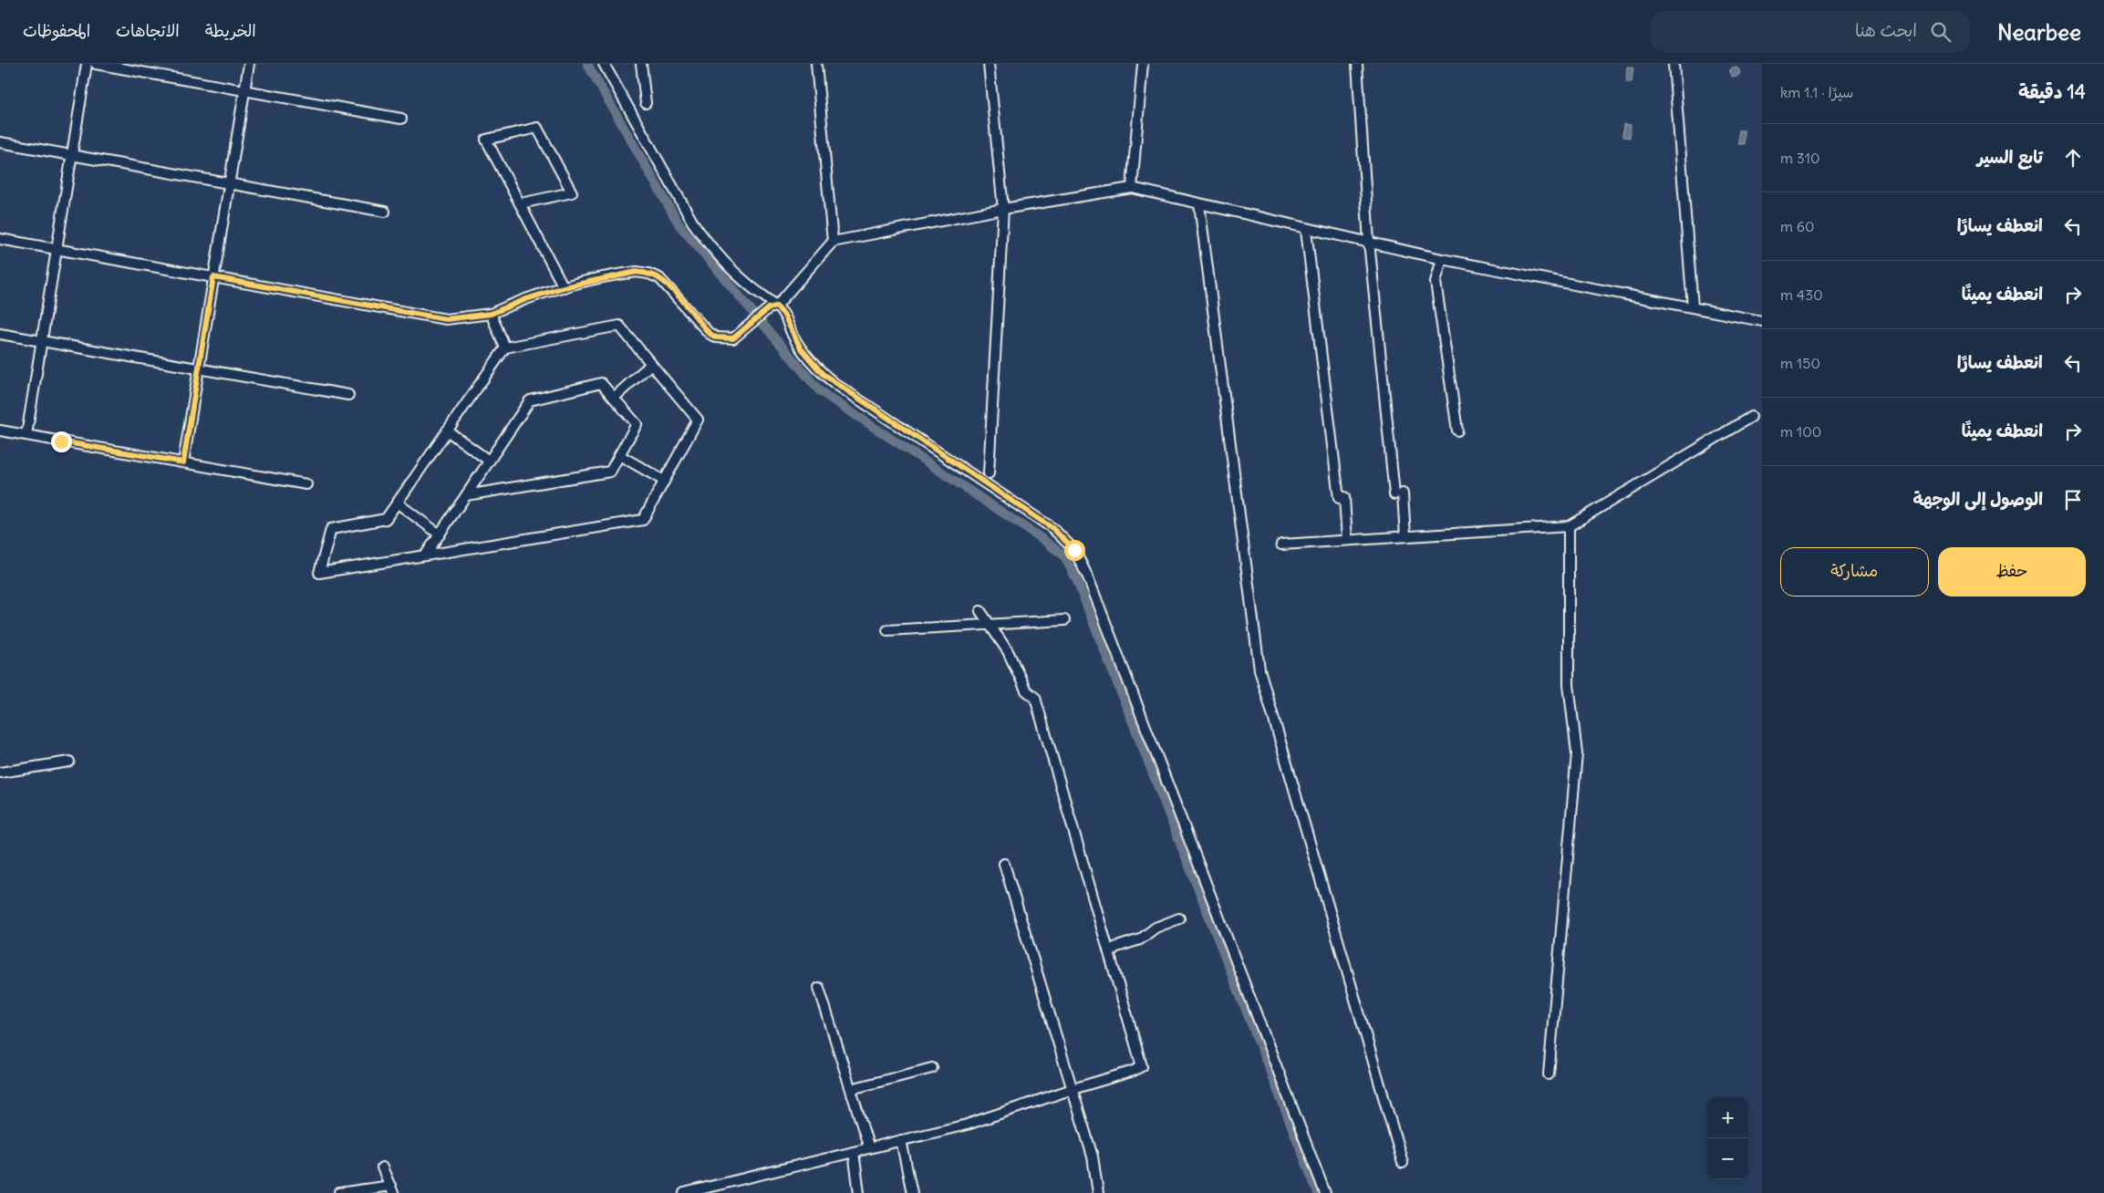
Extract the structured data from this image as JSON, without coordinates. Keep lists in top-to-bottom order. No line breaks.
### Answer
{"page":{"header":"Nearbee","search":"ابحث هنا","nav":["الخريطة","الاتجاهات","المحفوظات"],"heading":["14 دقيقة","سيرًا · 1.1 km"],"list":[["تابع السير","310 m"],["انعطف يسارًا","60 m"],["انعطف يمينًا","430 m"],["انعطف يسارًا","150 m"],["انعطف يمينًا","100 m"],"الوصول إلى الوجهة"],"buttons":["حفظ","مشاركة"],"map_buttons":["+","−"]}}
